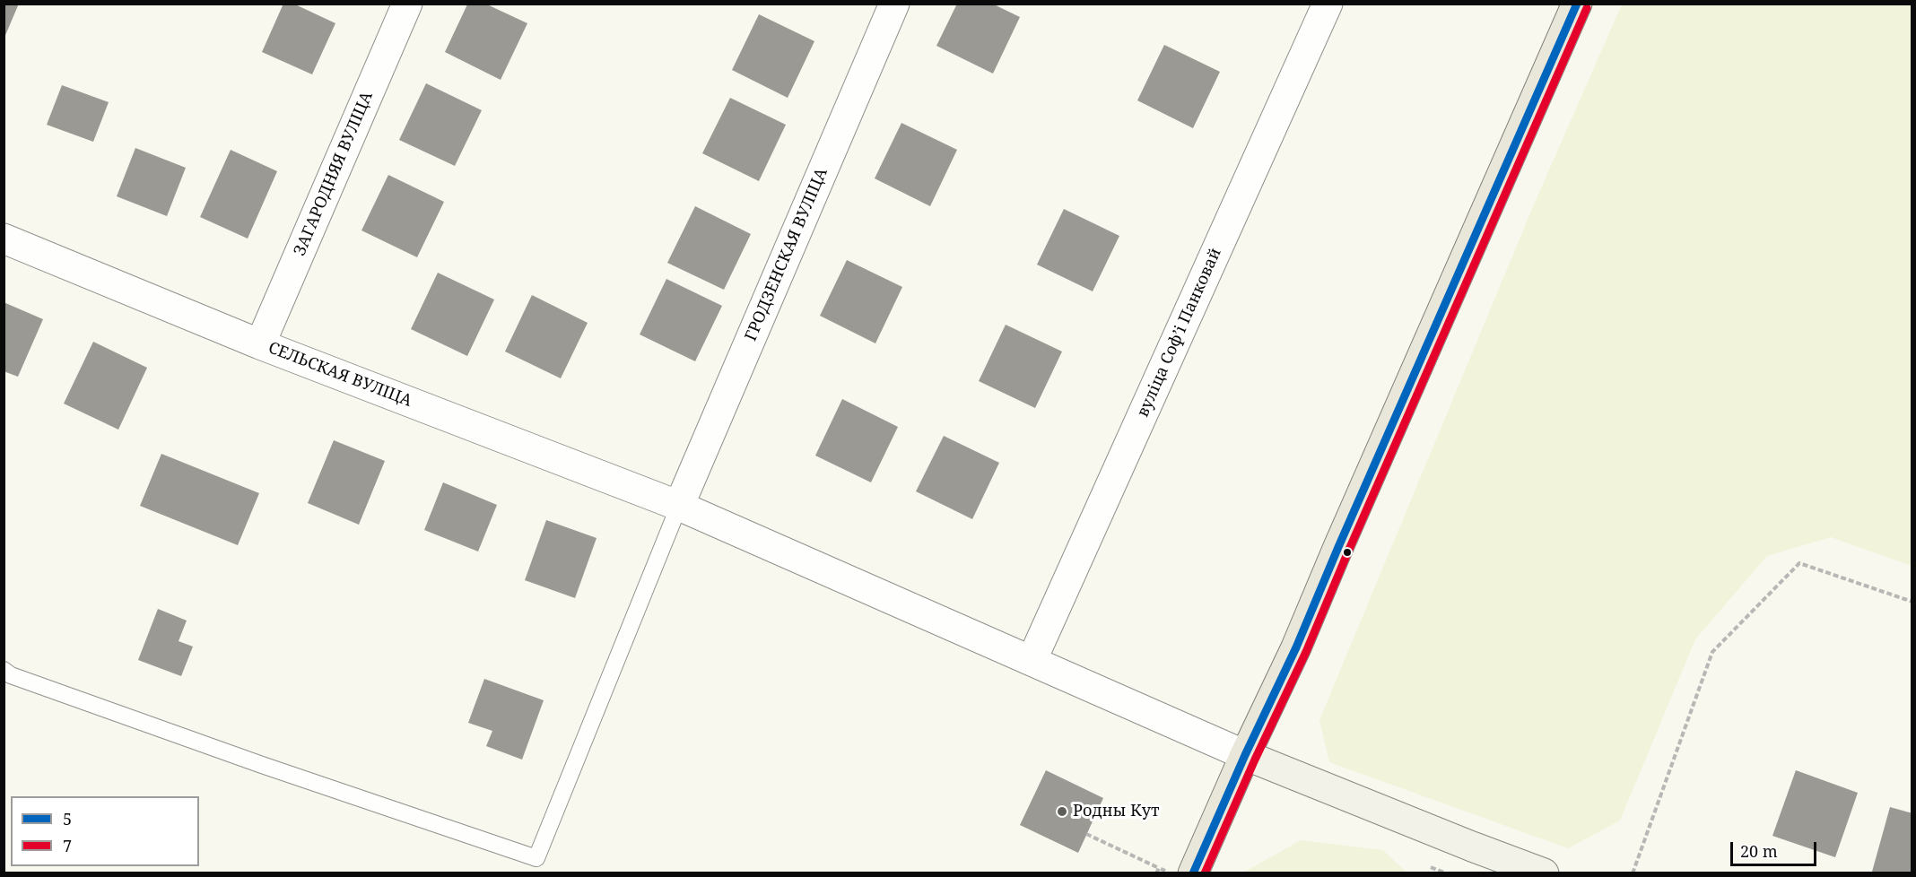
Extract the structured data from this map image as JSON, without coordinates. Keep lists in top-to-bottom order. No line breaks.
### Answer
{"streets":{"street":["ЗАГАРОДНЯЯ ВУЛІЦА","ГРОДЗЕНСКАЯ ВУЛІЦА","вуліца Софʼі Панковай","СЕЛЬСКАЯ ВУЛІЦА"]},"crossings":[["ЗАГАРОДНЯЯ ВУЛІЦА","СЕЛЬСКАЯ ВУЛІЦА"],["ГРОДЗЕНСКАЯ ВУЛІЦА","СЕЛЬСКАЯ ВУЛІЦА"],["вуліца Софʼі Панковай","СЕЛЬСКАЯ ВУЛІЦА"]],"places":["Родны Кут"],"lines":["transit line 5","transit line 7"],"legend":["5","7"],"scale_bar":"20 m"}
